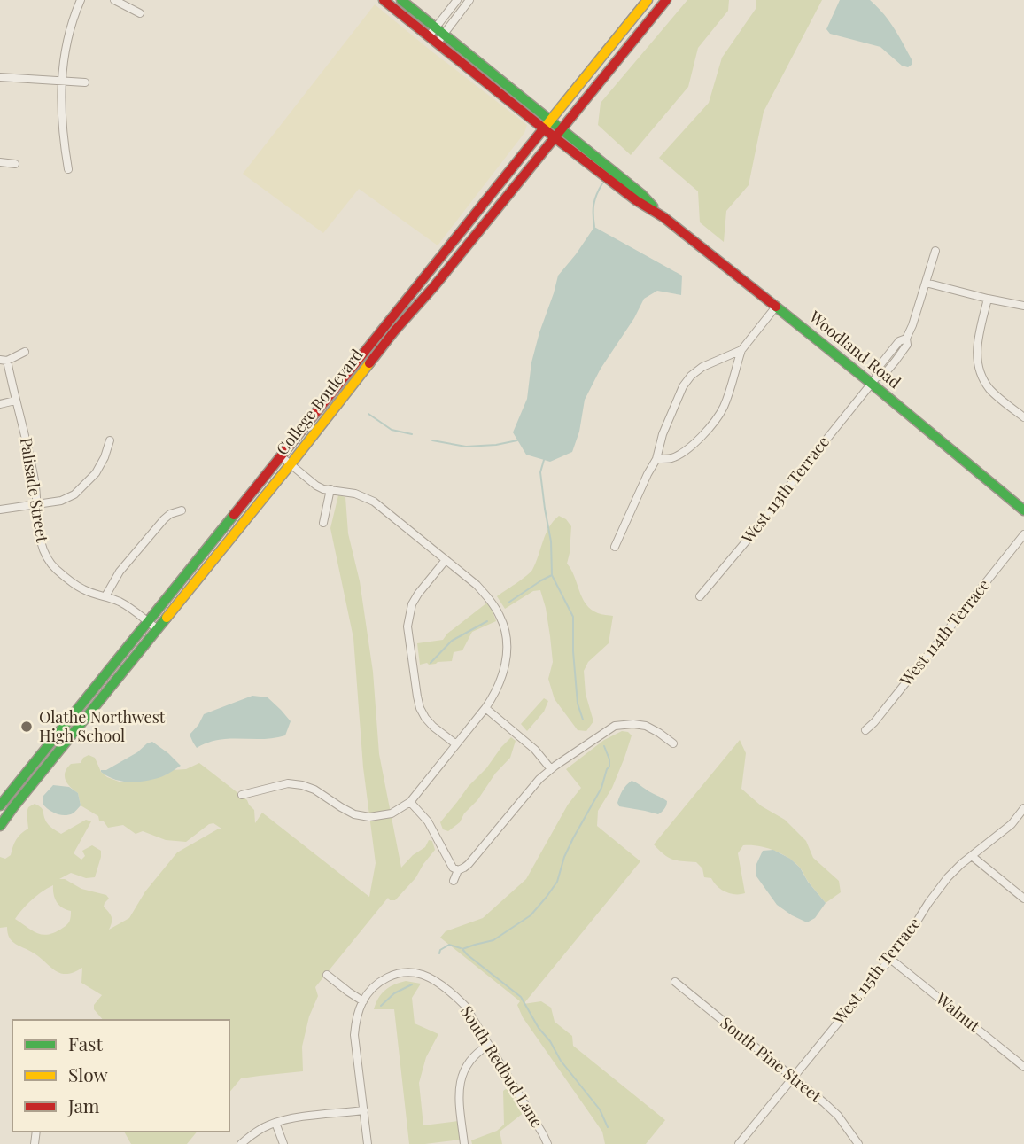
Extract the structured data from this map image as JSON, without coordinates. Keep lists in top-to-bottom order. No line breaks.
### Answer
{"streets":{"main road":["Woodland Road","College Boulevard"],"street":["Palisade Street","West 113th Terrace","West 114th Terrace","West 115th Terrace","Walnut","South Pine Street","South Redbud Lane"]},"crossings":[["Woodland Road","College Boulevard"],["Woodland Road","West 113th Terrace"],["College Boulevard","Palisade Street"],["West 115th Terrace","Walnut"],["West 115th Terrace","South Pine Street"]],"places":["Olathe Northwest High School"],"legend":["Fast","Slow","Jam"]}
